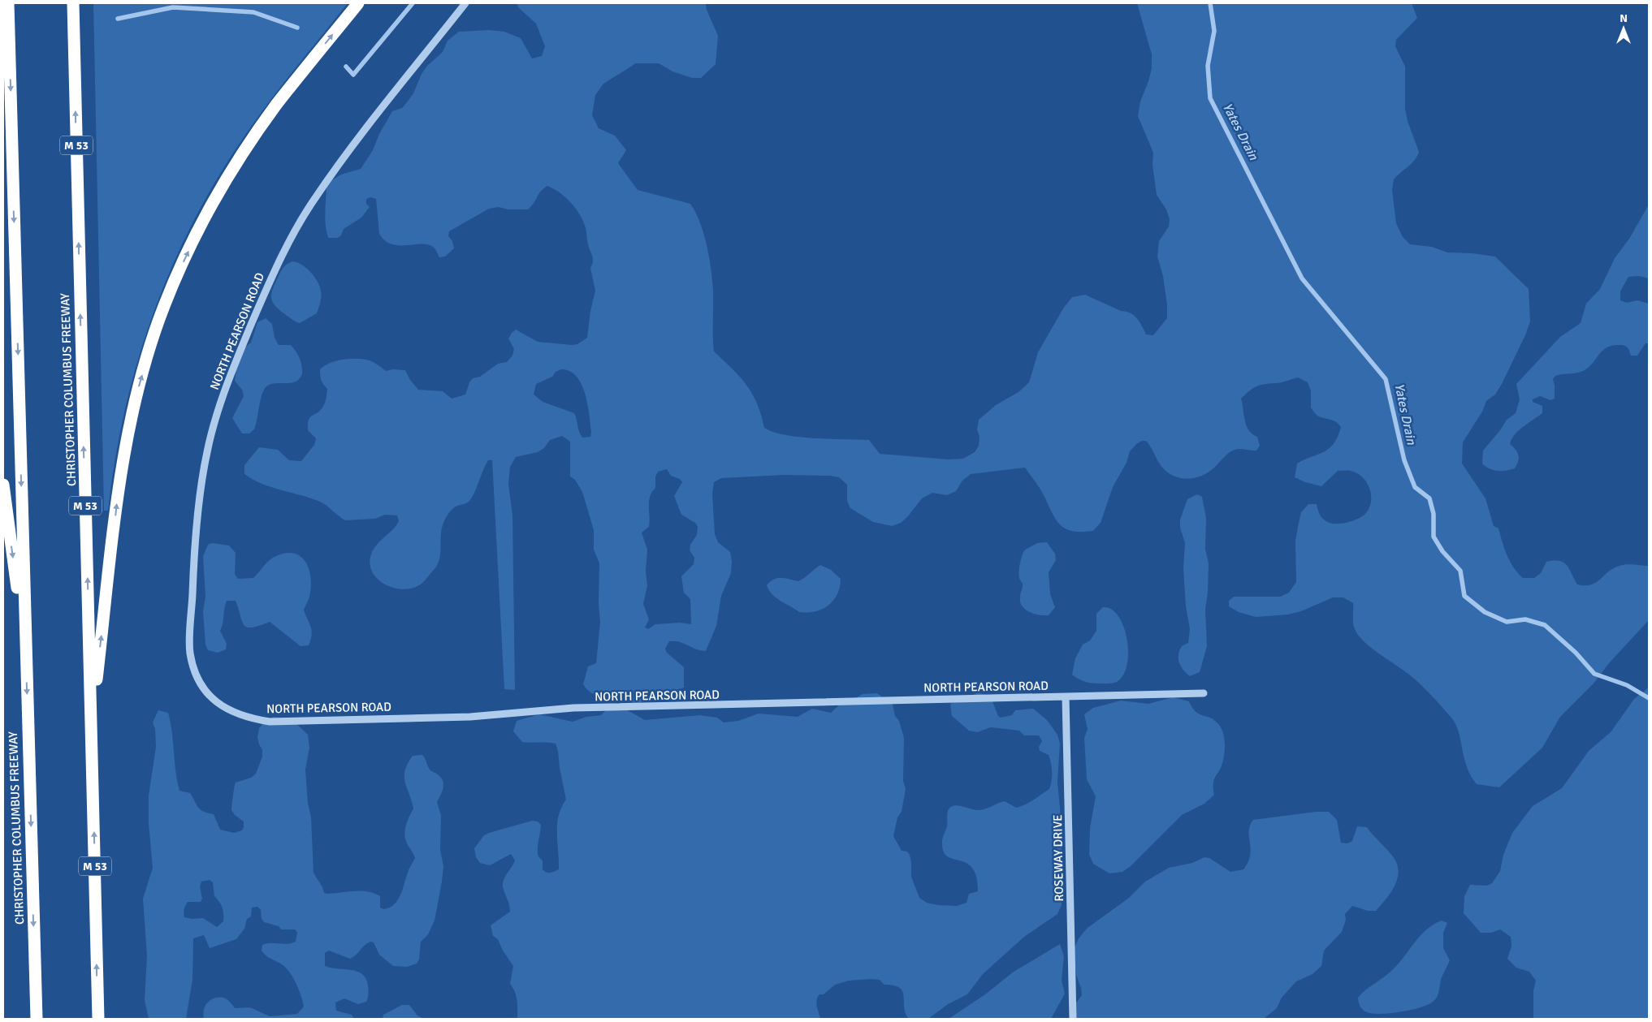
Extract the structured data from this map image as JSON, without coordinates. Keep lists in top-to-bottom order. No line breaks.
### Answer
{"streets":{"highway":["M 53","CHRISTOPHER COLUMBUS FREEWAY"],"street":["NORTH PEARSON ROAD","ROSEWAY DRIVE"]},"crossings":[["NORTH PEARSON ROAD","ROSEWAY DRIVE"]],"water":["Yates Drain"],"north":"top"}
